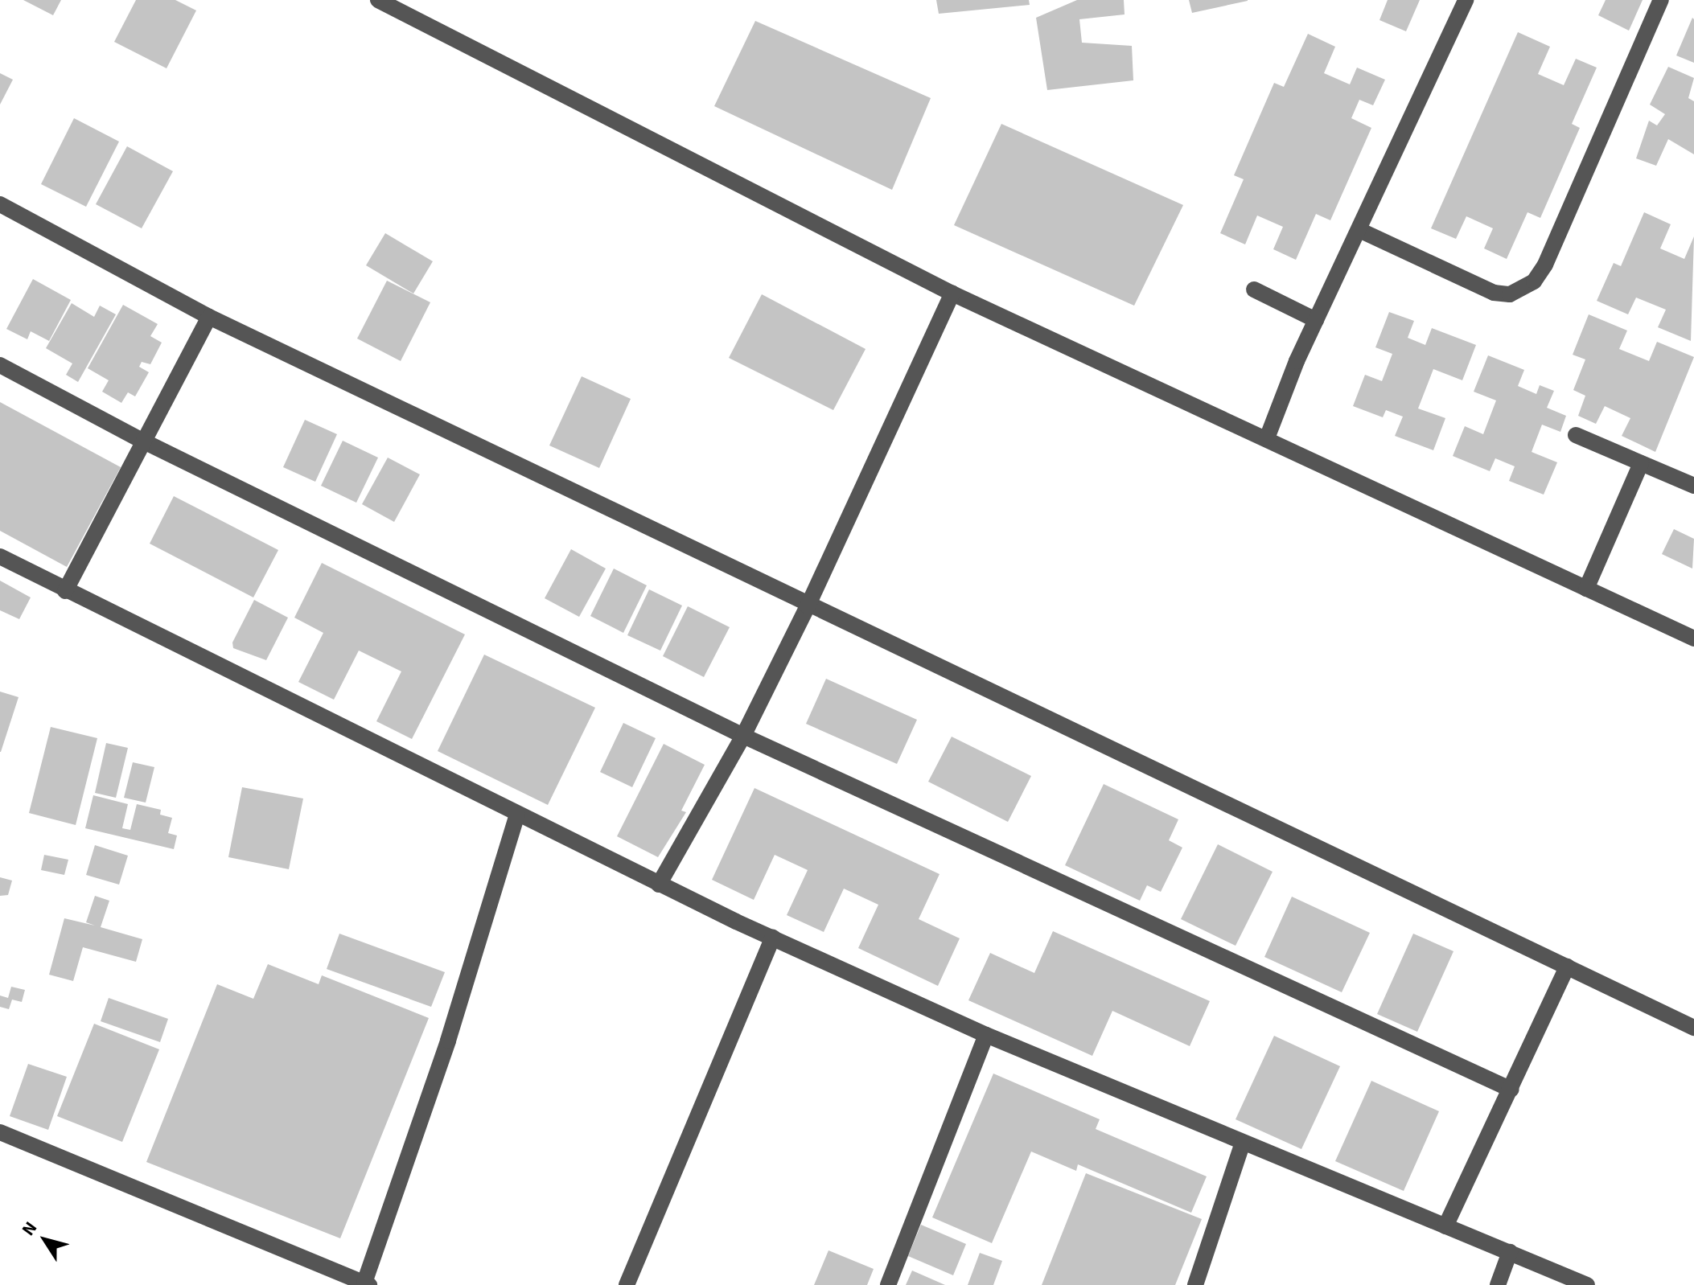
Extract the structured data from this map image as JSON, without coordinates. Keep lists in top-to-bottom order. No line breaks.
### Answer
{"north":"top left"}
